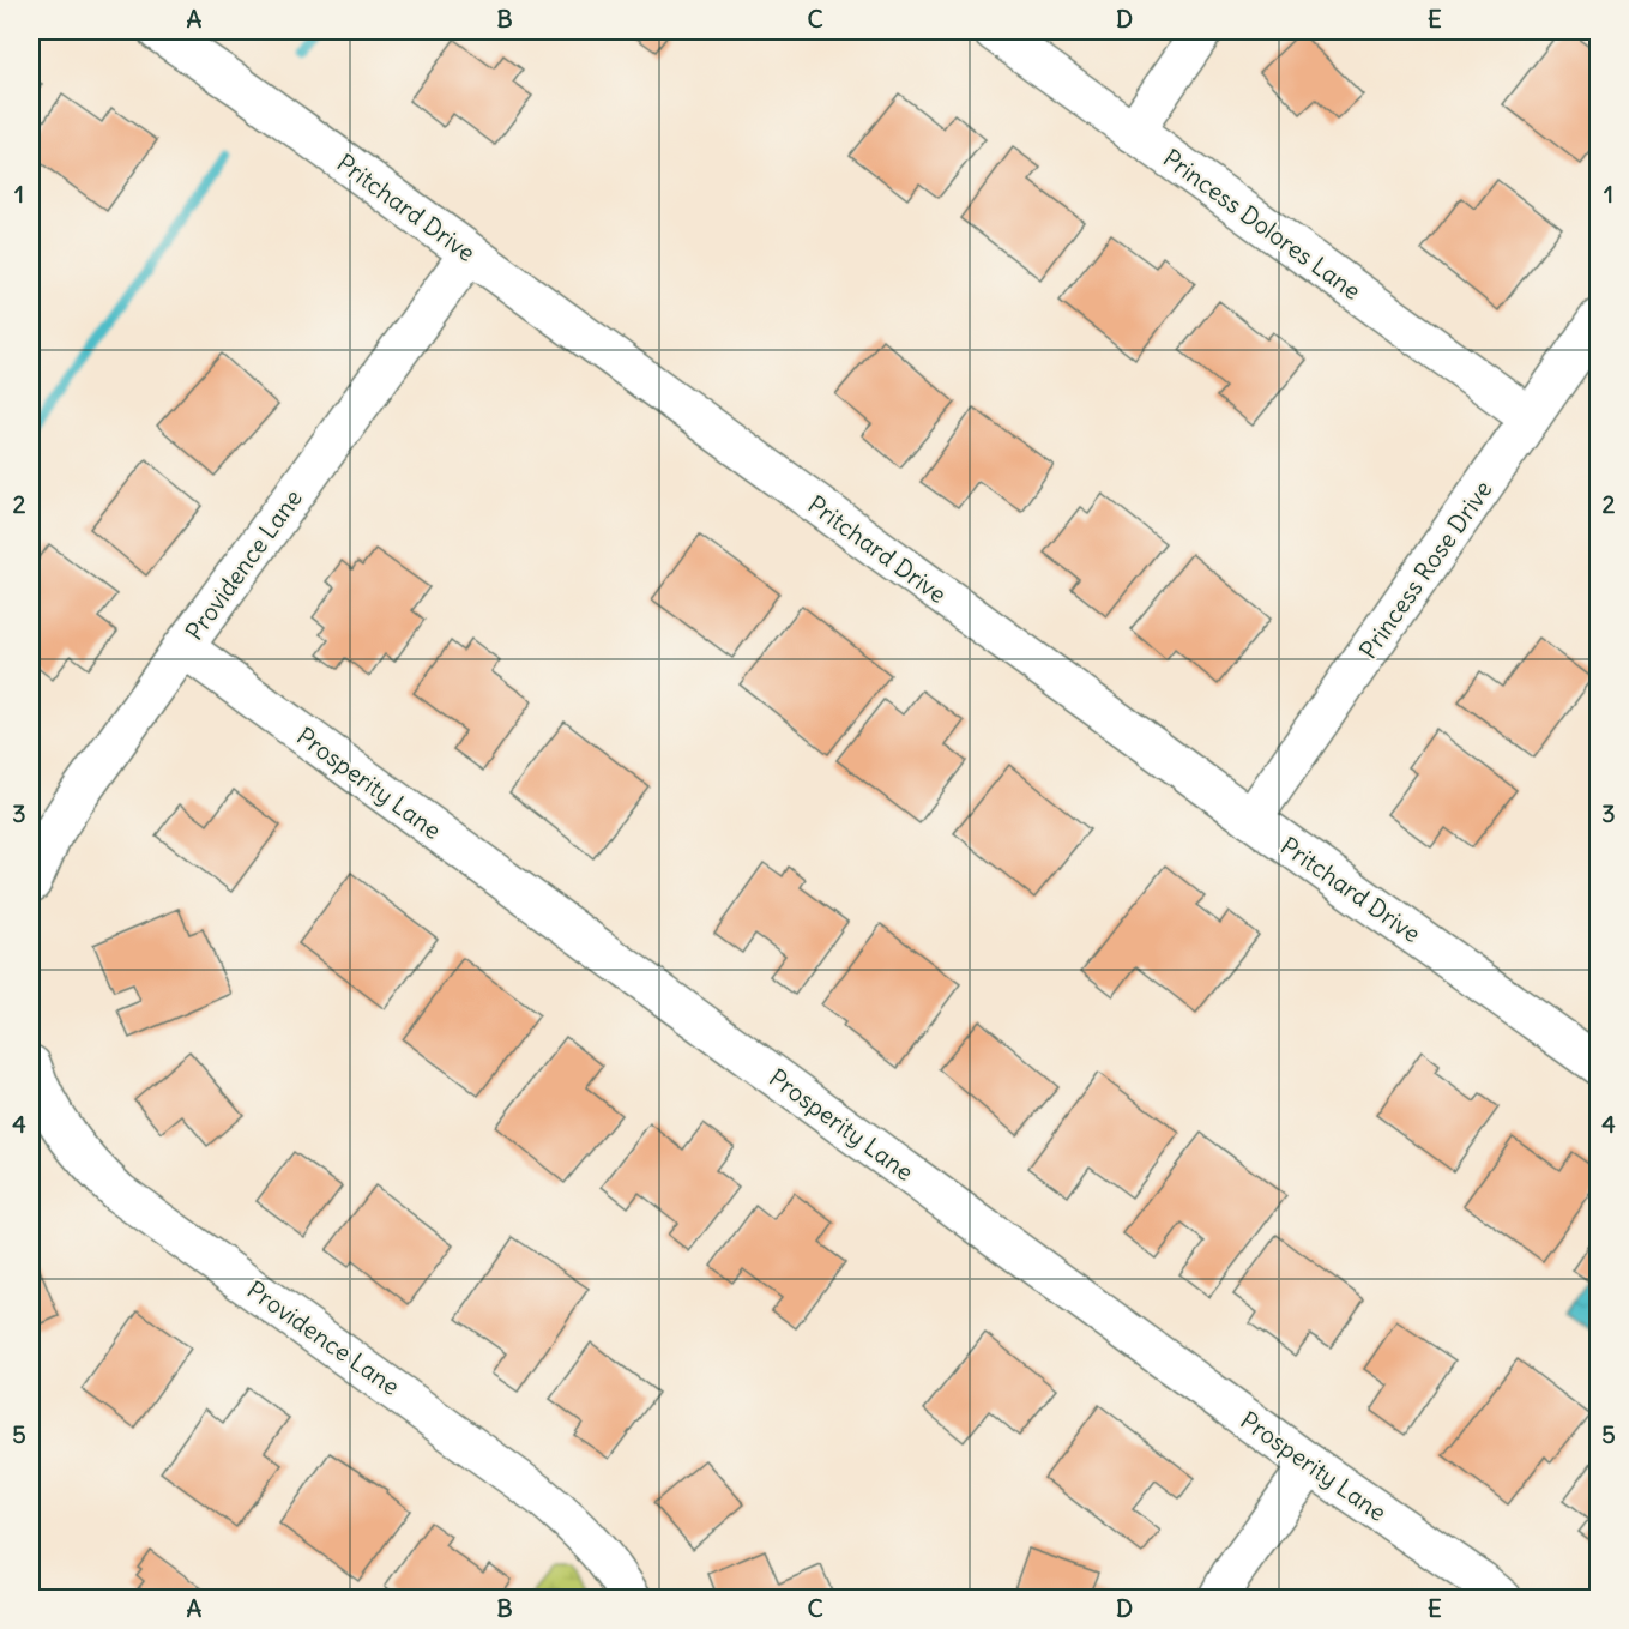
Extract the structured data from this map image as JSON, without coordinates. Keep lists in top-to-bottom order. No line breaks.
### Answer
{"streets":{"street":["Pritchard Drive","Princess Dolores Lane","Providence Lane","Princess Rose Drive","Prosperity Lane"]},"crossings":[["Pritchard Drive","Providence Lane"],["Pritchard Drive","Princess Rose Drive"],["Princess Dolores Lane","Princess Rose Drive"],["Providence Lane","Prosperity Lane"]],"grid":{"columns":["A","B","C","D","E"],"rows":["1","2","3","4","5"]}}
